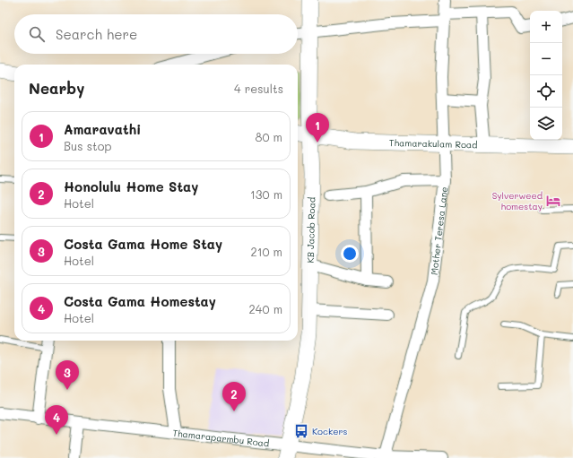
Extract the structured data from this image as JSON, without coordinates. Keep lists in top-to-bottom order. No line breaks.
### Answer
{"streets":{"main road":["Thamarakulam Road","KB Jacob Road"],"street":["Mother Teresa Lane","Thamaraparmbu Road"]},"crossings":[["Thamarakulam Road","KB Jacob Road"],["Thamarakulam Road","Mother Teresa Lane"],["KB Jacob Road","Thamaraparmbu Road"],["Mother Teresa Lane","Thamaraparmbu Road"]],"places":{"hotel":["Sylverweed homestay"],"bus stop":["Kockers"]},"page":{"map_buttons":["+","−"],"search":"Search here","heading":["Nearby","4 results"],"list":[{"mark":"1","name":"Amaravathi","note":"Bus stop","value":"80 m"},{"mark":"2","name":"Honolulu Home Stay","note":"Hotel","value":"130 m"},{"mark":"3","name":"Costa Gama Home Stay","note":"Hotel","value":"210 m"},{"mark":"4","name":"Costa Gama Homestay","note":"Hotel","value":"240 m"}],"pins":["1","3","2","4"]}}
